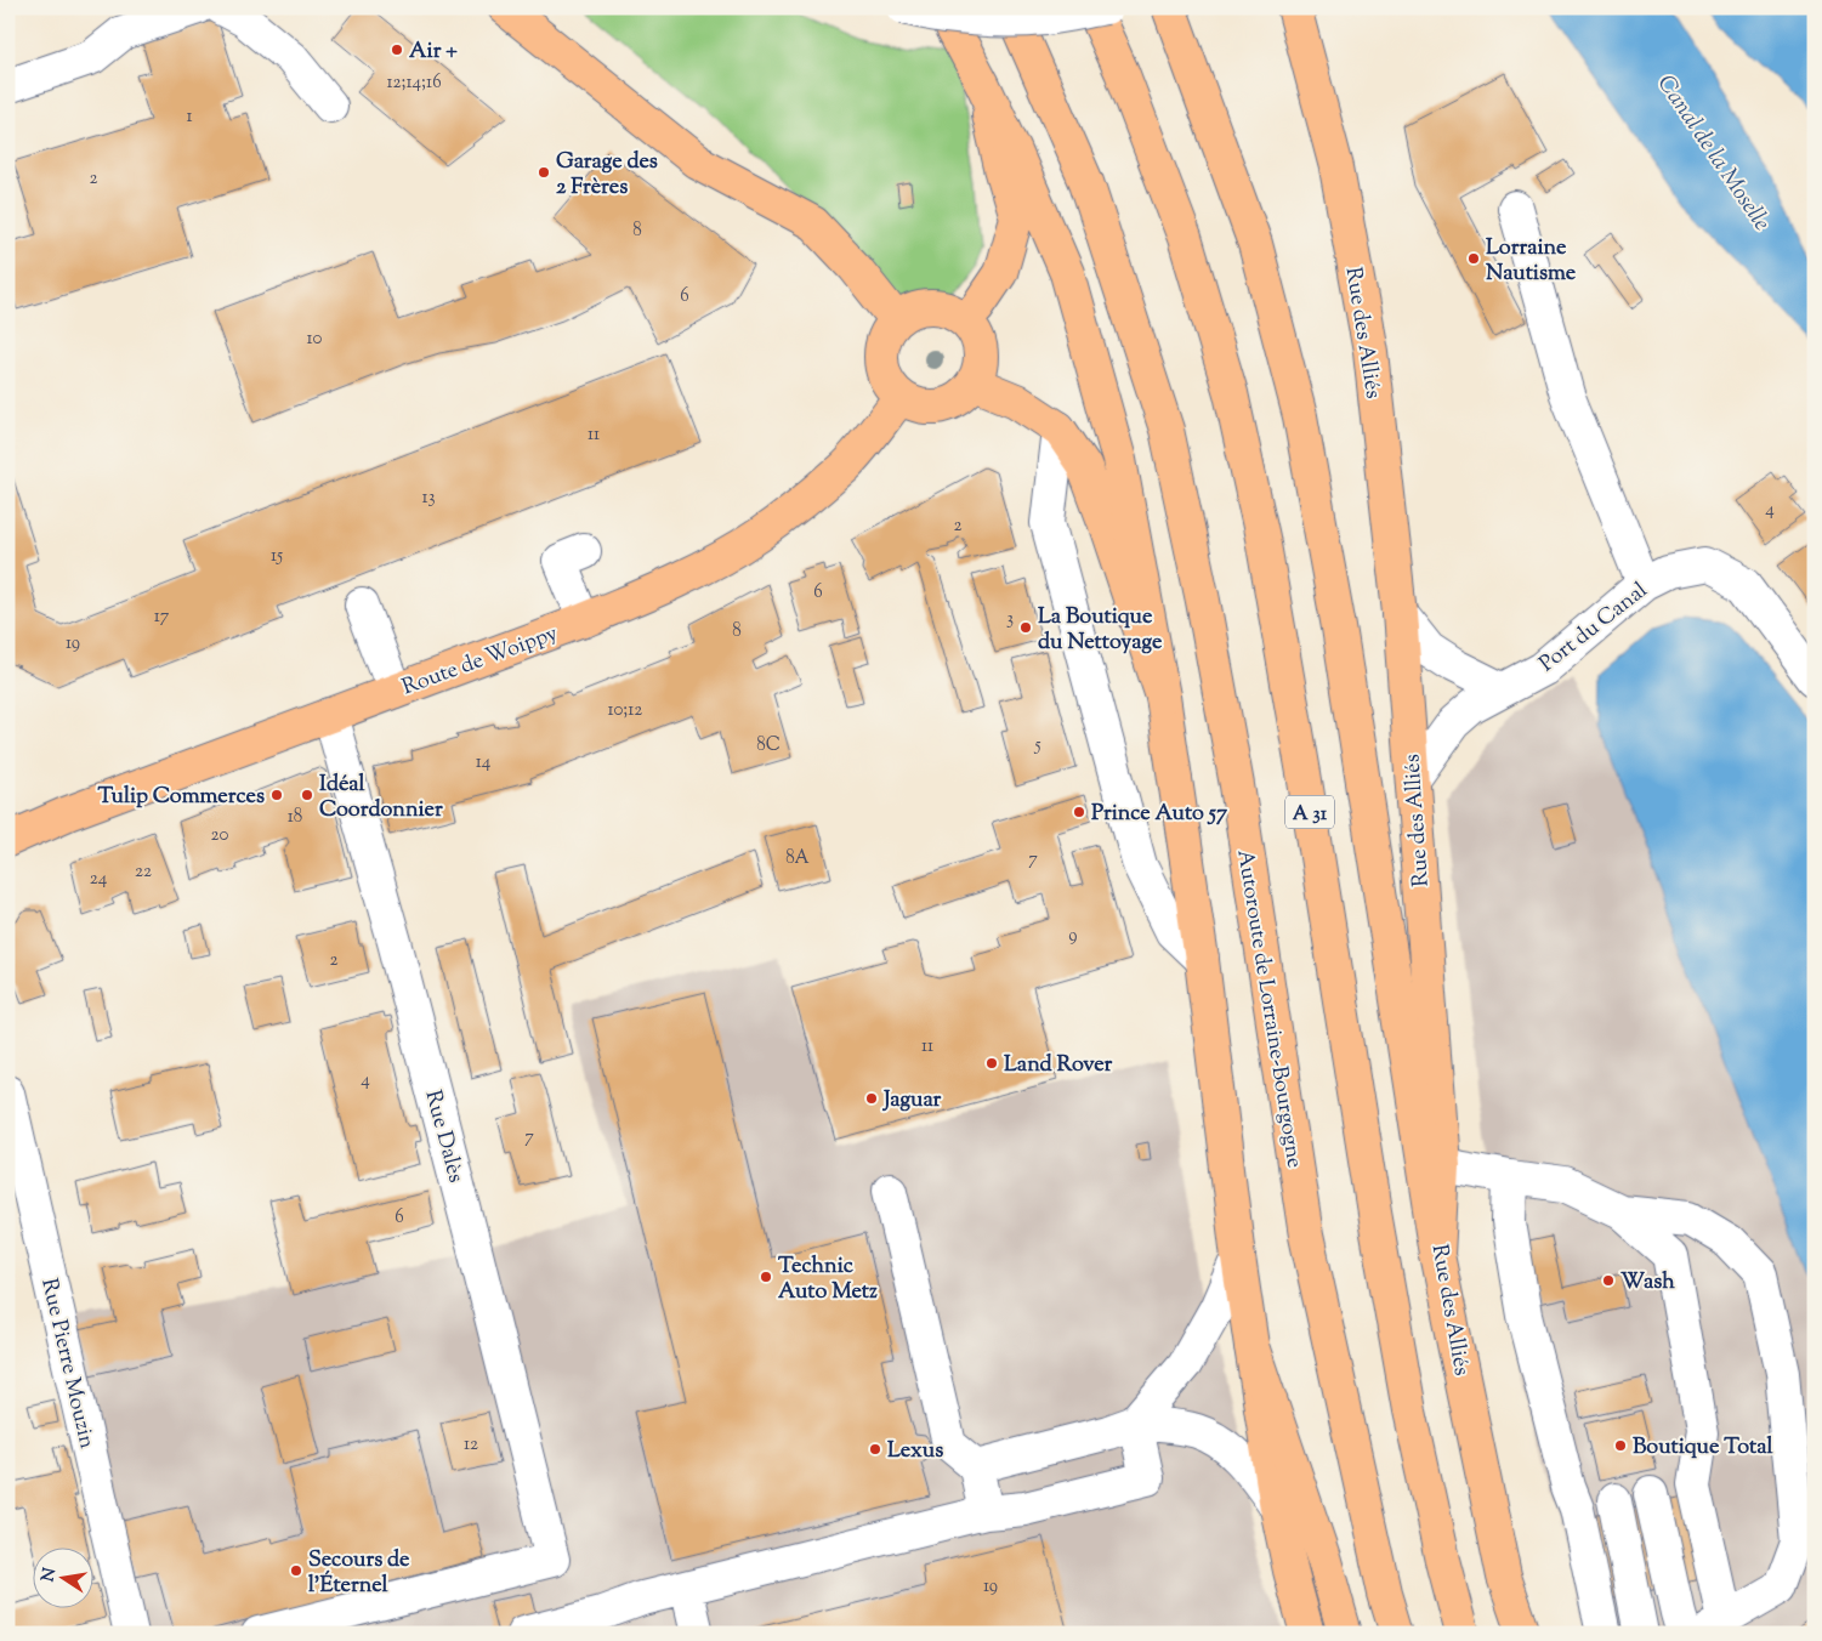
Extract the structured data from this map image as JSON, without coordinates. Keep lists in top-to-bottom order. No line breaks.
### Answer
{"streets":{"main road":["Rue des Alliés","Route de Woippy","A 31","Autoroute de Lorraine-Bourgogne"],"street":["Port du Canal","Rue Dalès","Rue Pierre Mouzin"]},"crossings":[["Rue des Alliés","Port du Canal"],["Route de Woippy","Rue Dalès"]],"water":["Canal de la Moselle"],"places":["Air +","Garage des 2 Frères","Lorraine Nautisme","La Boutique du Nettoyage","Tulip Commerces","Idéal Coordonnier","Prince Auto 57","Land Rover","Jaguar","Technic Auto Metz","Wash","Boutique Total","Lexus","Secours de l’Éternel"],"house_numbers":["12;14;16","1","2","8","6","10","11","13","4","2","15","6","17","3","8","19","10;12","8C","5","14","18","20","8A","7","22","24","9","2","11","4","7","6","12","19"],"north":"left"}
